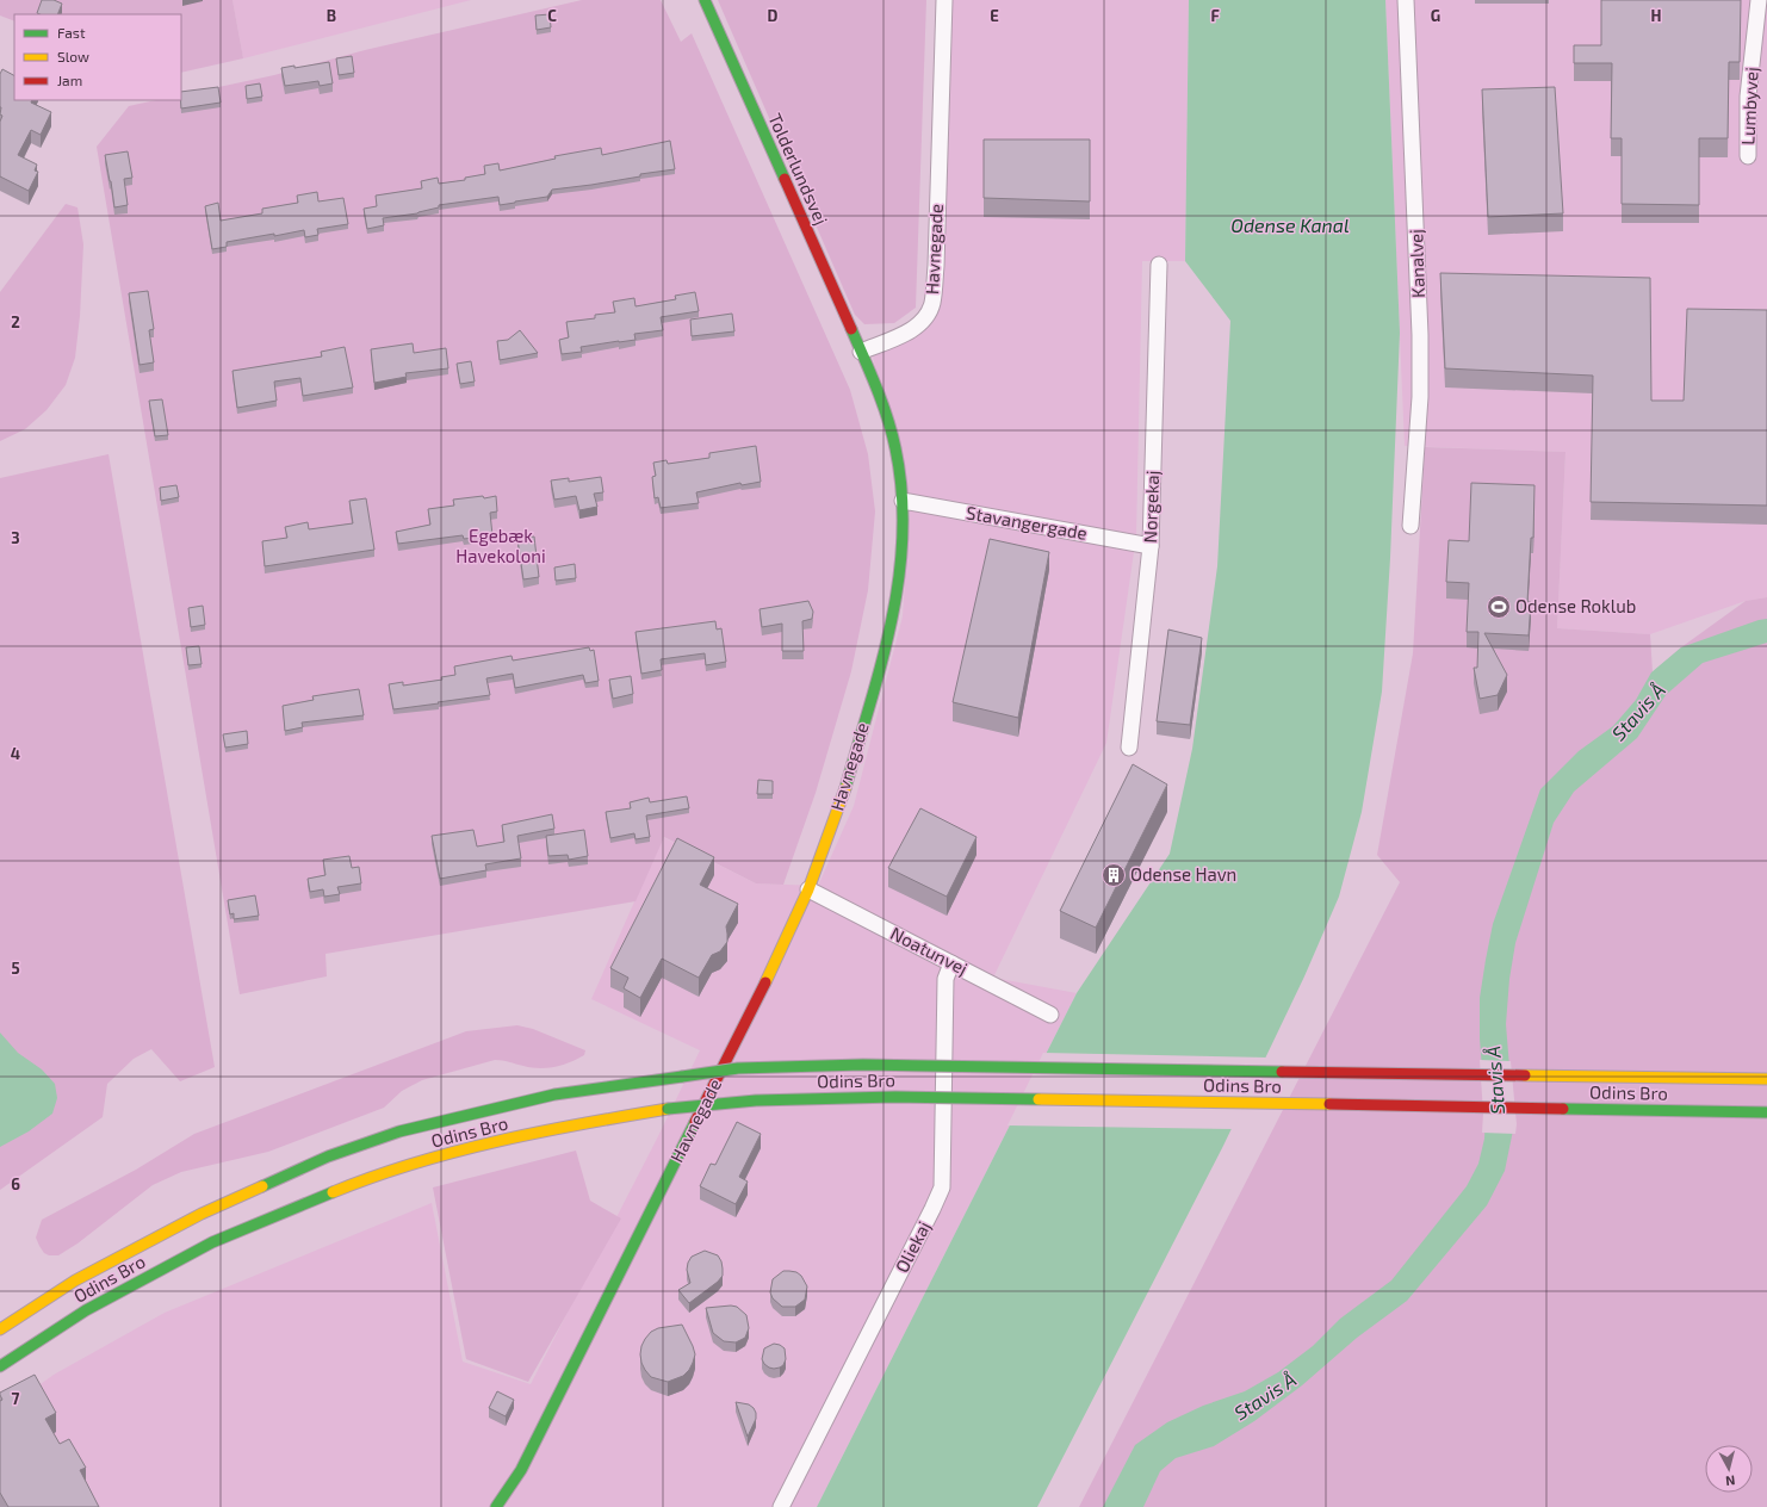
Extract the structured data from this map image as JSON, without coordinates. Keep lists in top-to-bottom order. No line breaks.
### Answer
{"streets":{"main road":["Tolderlundsvej","Havnegade","Odins Bro"],"street":["Lumbyvej","Kanalvej","Norgekaj","Stavangergade","Noatunvej","Oliekaj"]},"crossings":[["Tolderlundsvej","Havnegade"],["Havnegade","Stavangergade"],["Havnegade","Noatunvej"],["Norgekaj","Stavangergade"],["Noatunvej","Oliekaj"]],"water":["Odense Kanal","Stavis Å"],"parks":["Egebæk Havekoloni"],"places":{"sports":["Odense Roklub"],"building":["Odense Havn"]},"legend":["Fast","Slow","Jam"],"north":"bottom","grid":{"columns":["B","C","D","E","F","G","H"],"rows":["2","3","4","5","6","7"]}}
